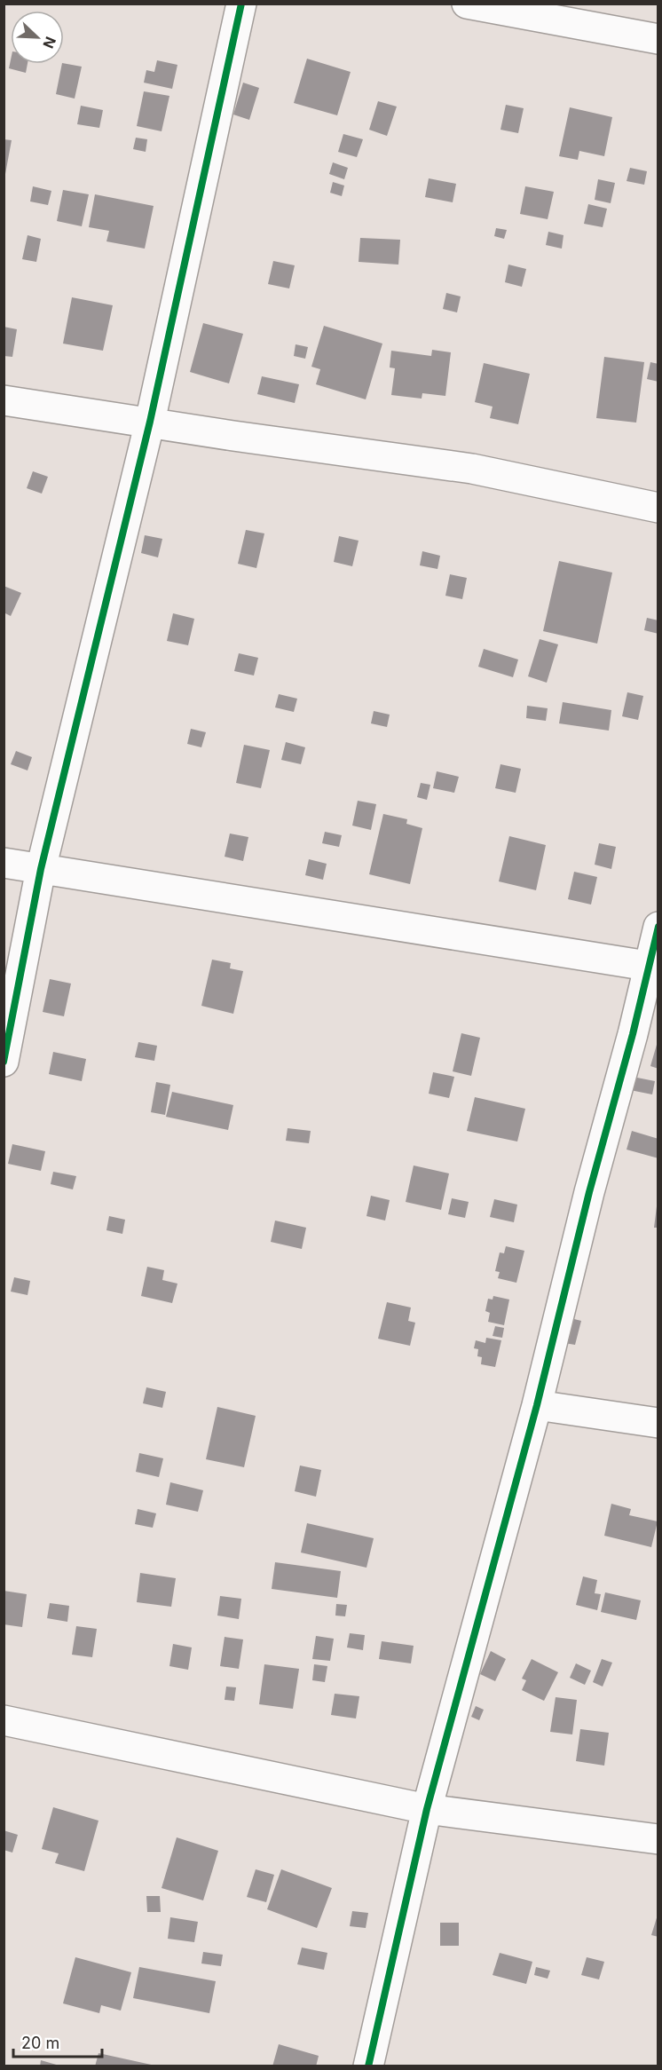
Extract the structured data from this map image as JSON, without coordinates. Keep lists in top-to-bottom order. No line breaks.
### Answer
{"scale_bar":"20 m","north":"bottom right"}
